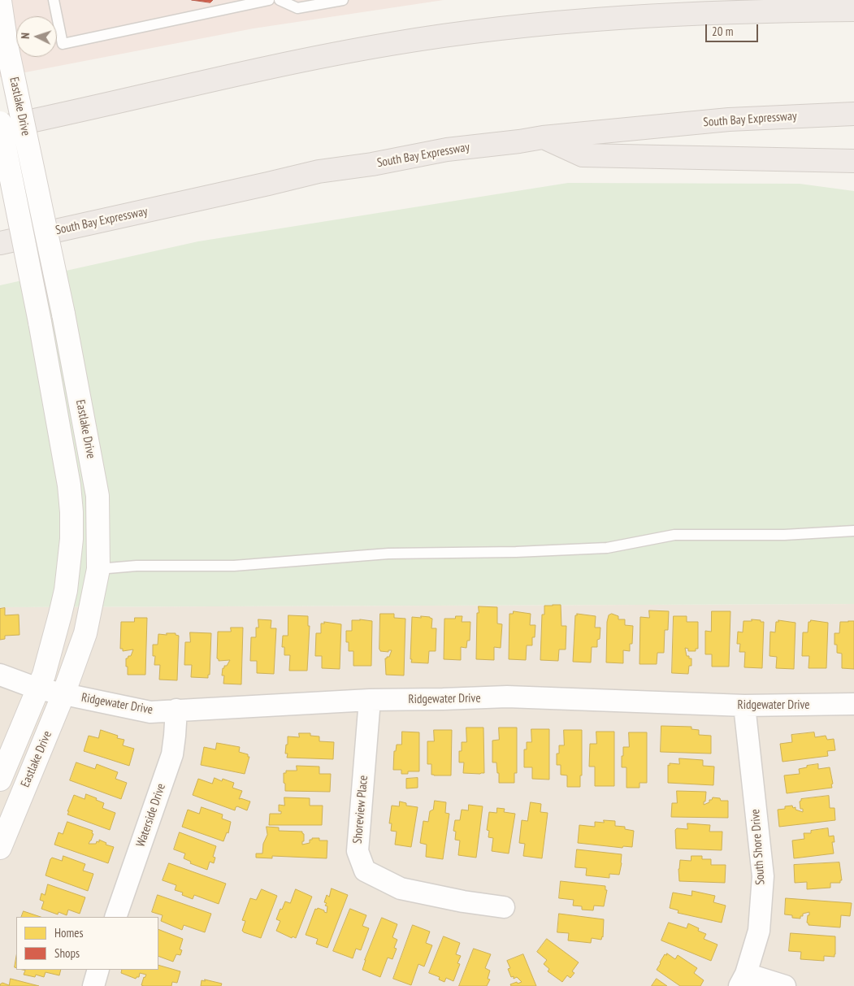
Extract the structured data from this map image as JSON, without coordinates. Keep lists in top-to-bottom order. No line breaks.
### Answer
{"streets":{"highway":["South Bay Expressway"],"street":["Eastlake Drive","Ridgewater Drive","Shoreview Place","Waterside Drive","South Shore Drive"]},"crossings":[["Eastlake Drive","Ridgewater Drive"],["Ridgewater Drive","Shoreview Place"],["Ridgewater Drive","Waterside Drive"],["Ridgewater Drive","South Shore Drive"]],"legend":["Homes","Shops"],"scale_bar":"20 m","north":"left"}
